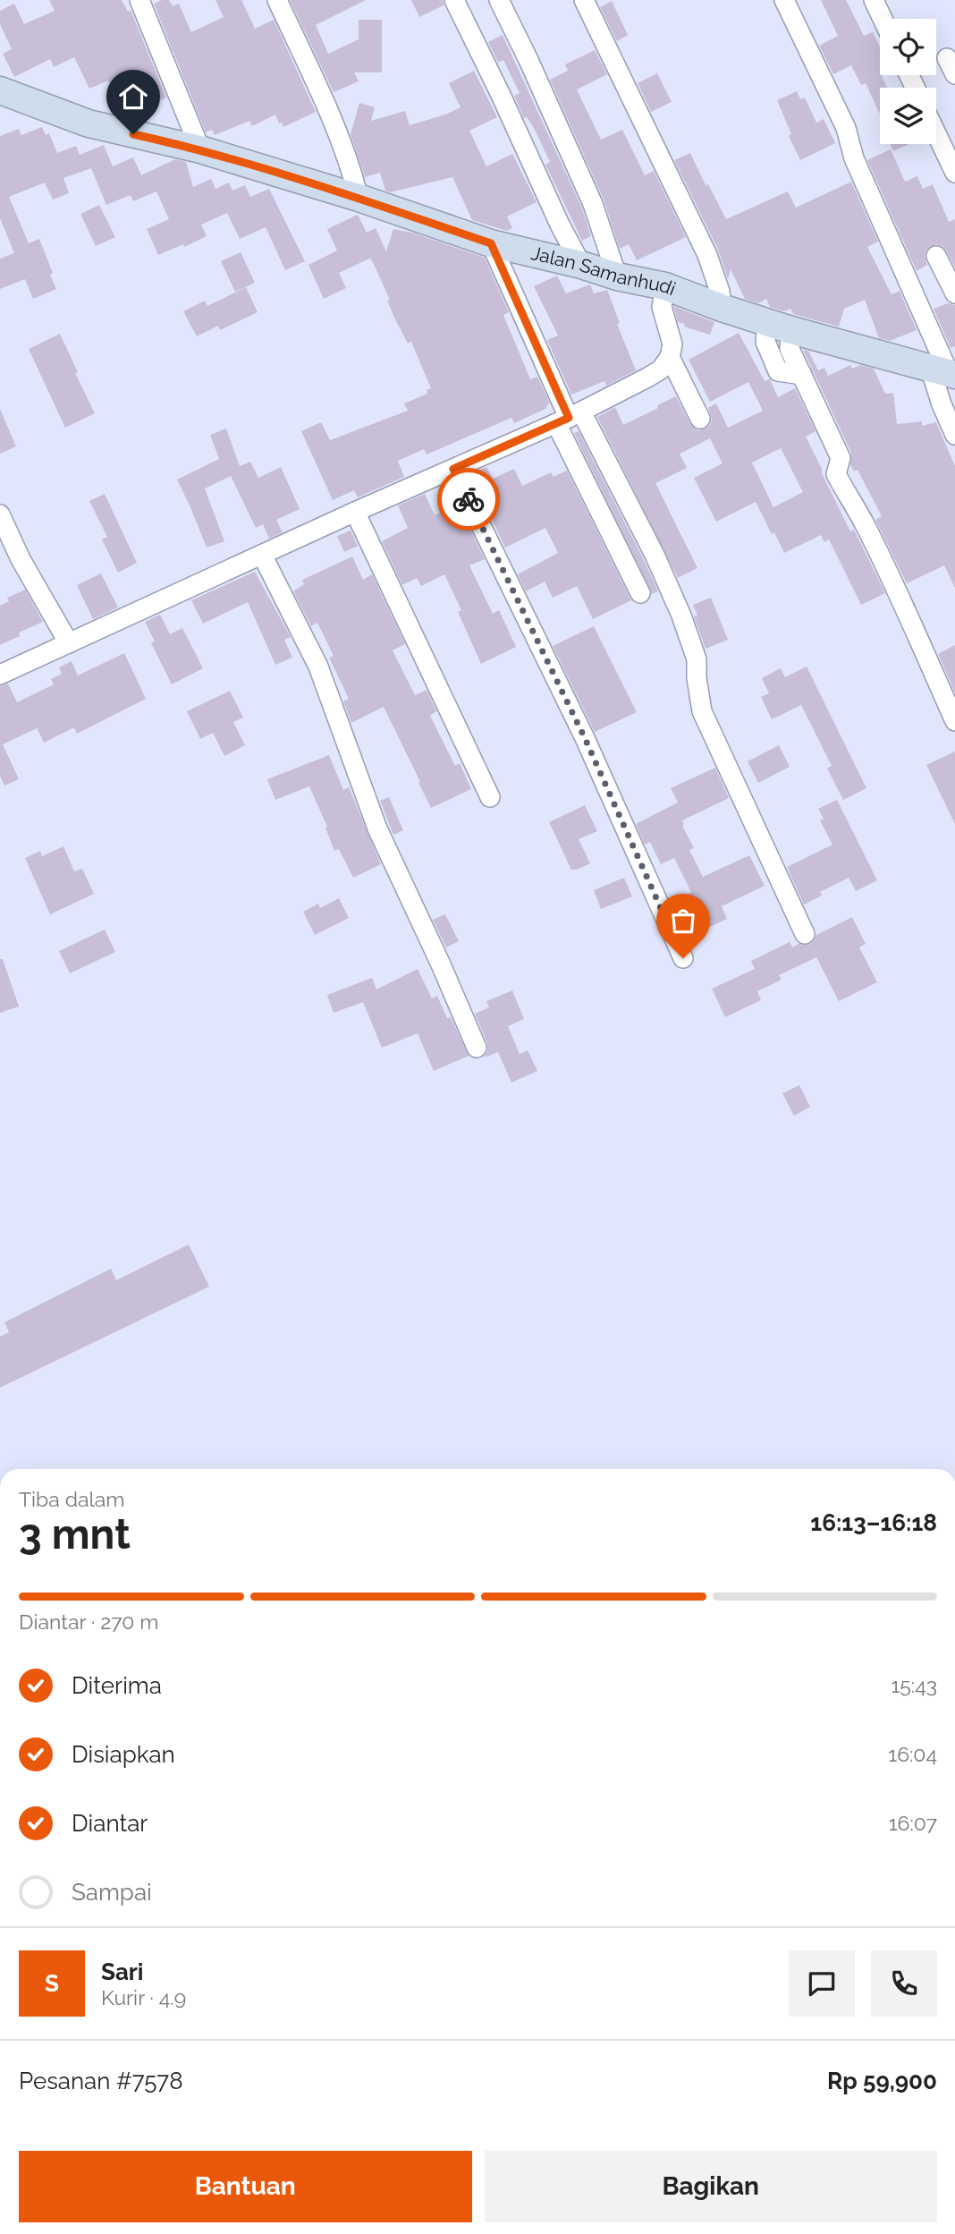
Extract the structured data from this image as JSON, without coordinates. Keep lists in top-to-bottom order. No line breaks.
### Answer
{"streets":{"street":["Jalan Samanhudi"]},"page":{"heading":["3 mnt","Tiba dalam","16:13–16:18"],"panel":["Sari","Kurir · 4.9","Pesanan #7578","Rp 59,900"],"bar":"Diantar · 270 m","list":[["Diterima","15:43"],["Disiapkan","16:04"],["Diantar","16:07"],"Sampai"],"round":"S","buttons":["Bantuan","Bagikan"]}}
